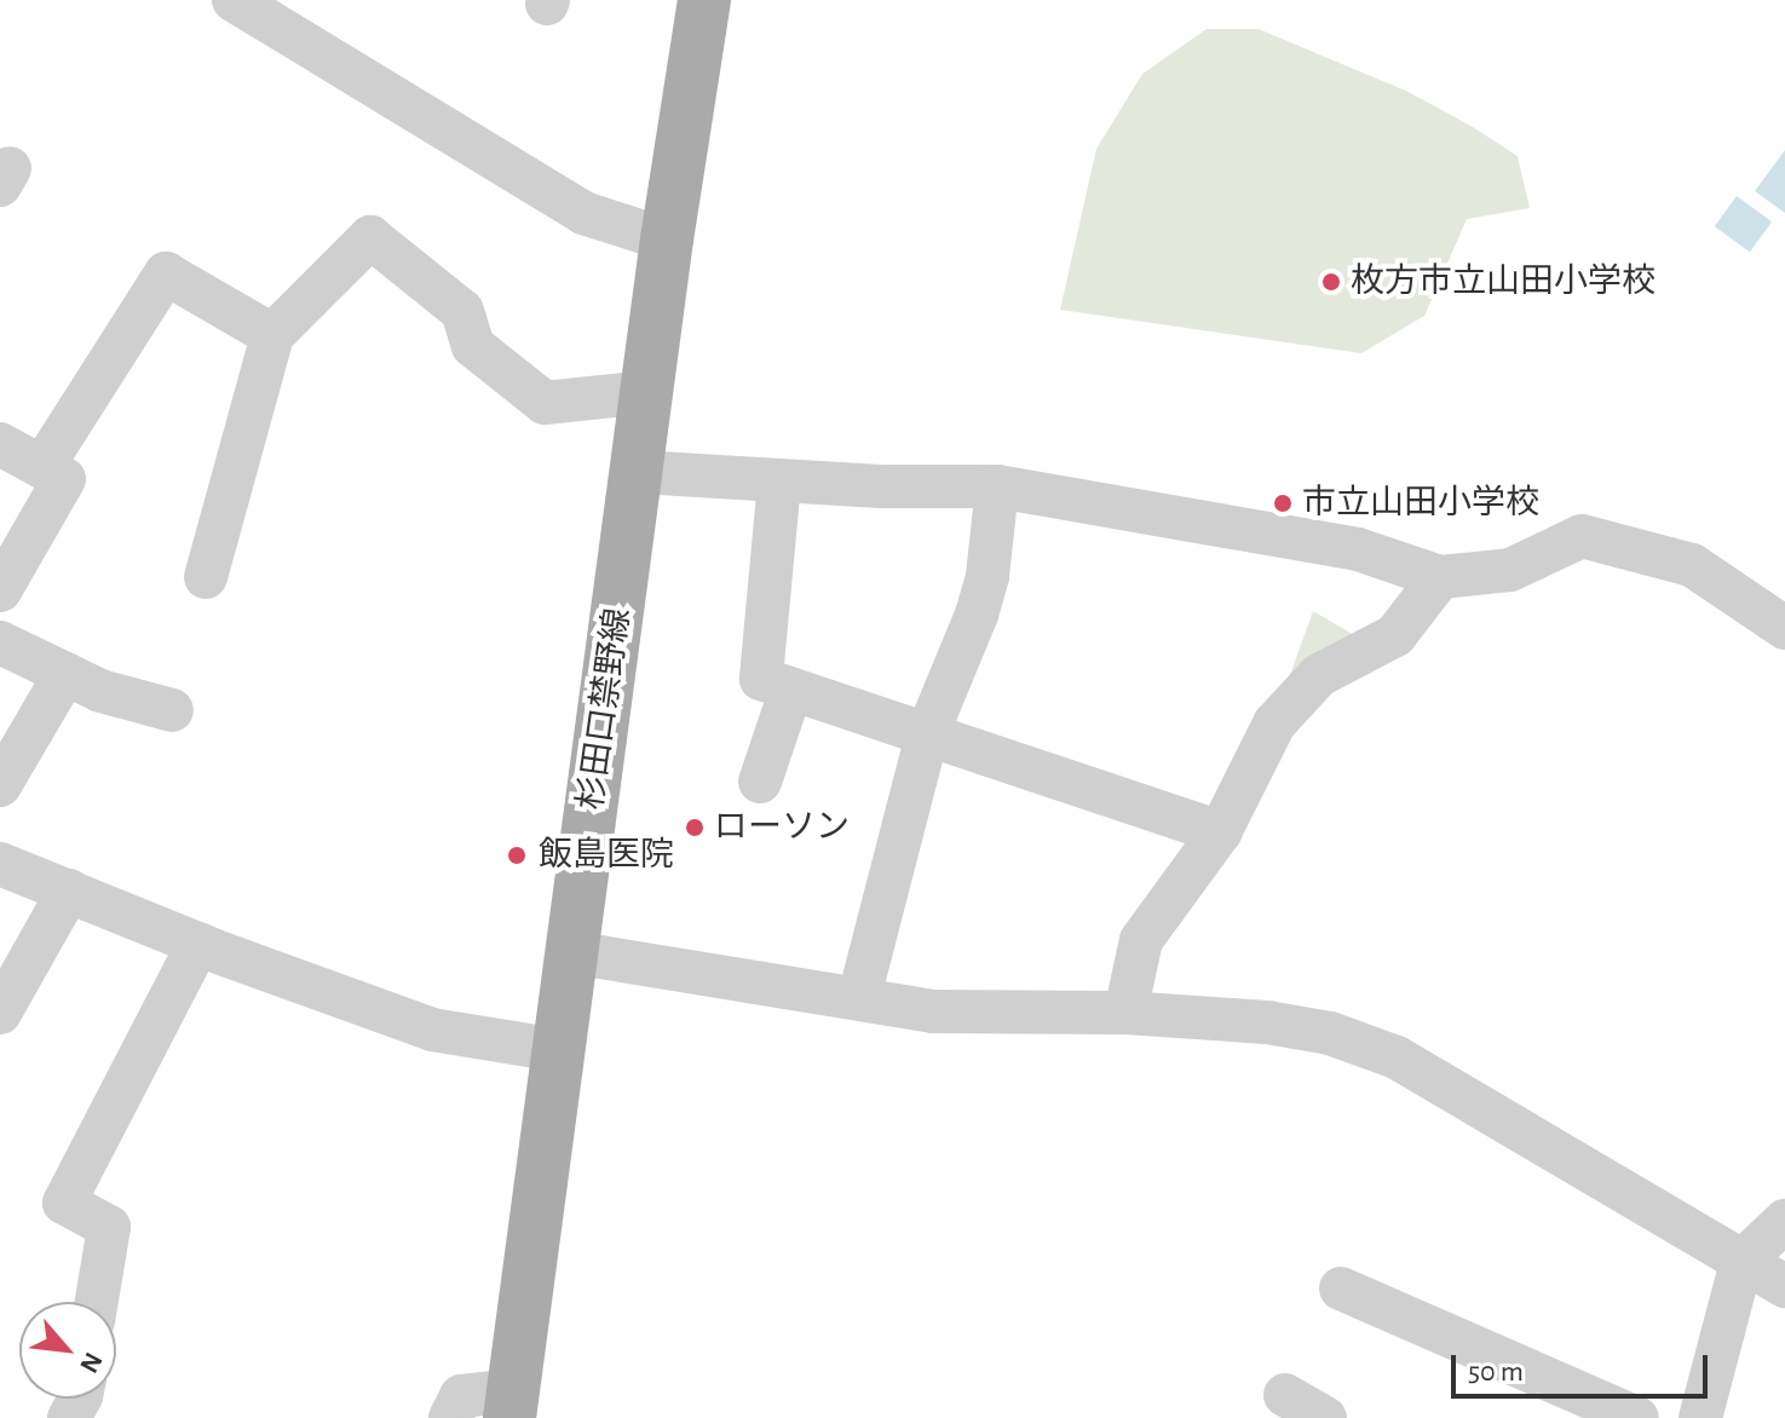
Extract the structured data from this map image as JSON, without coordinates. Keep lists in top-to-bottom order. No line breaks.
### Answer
{"streets":{"main road":["杉田口禁野線"]},"places":["枚方市立山田小学校","市立山田小学校","ローソン","飯島医院"],"scale_bar":"50 m","north":"bottom right"}
